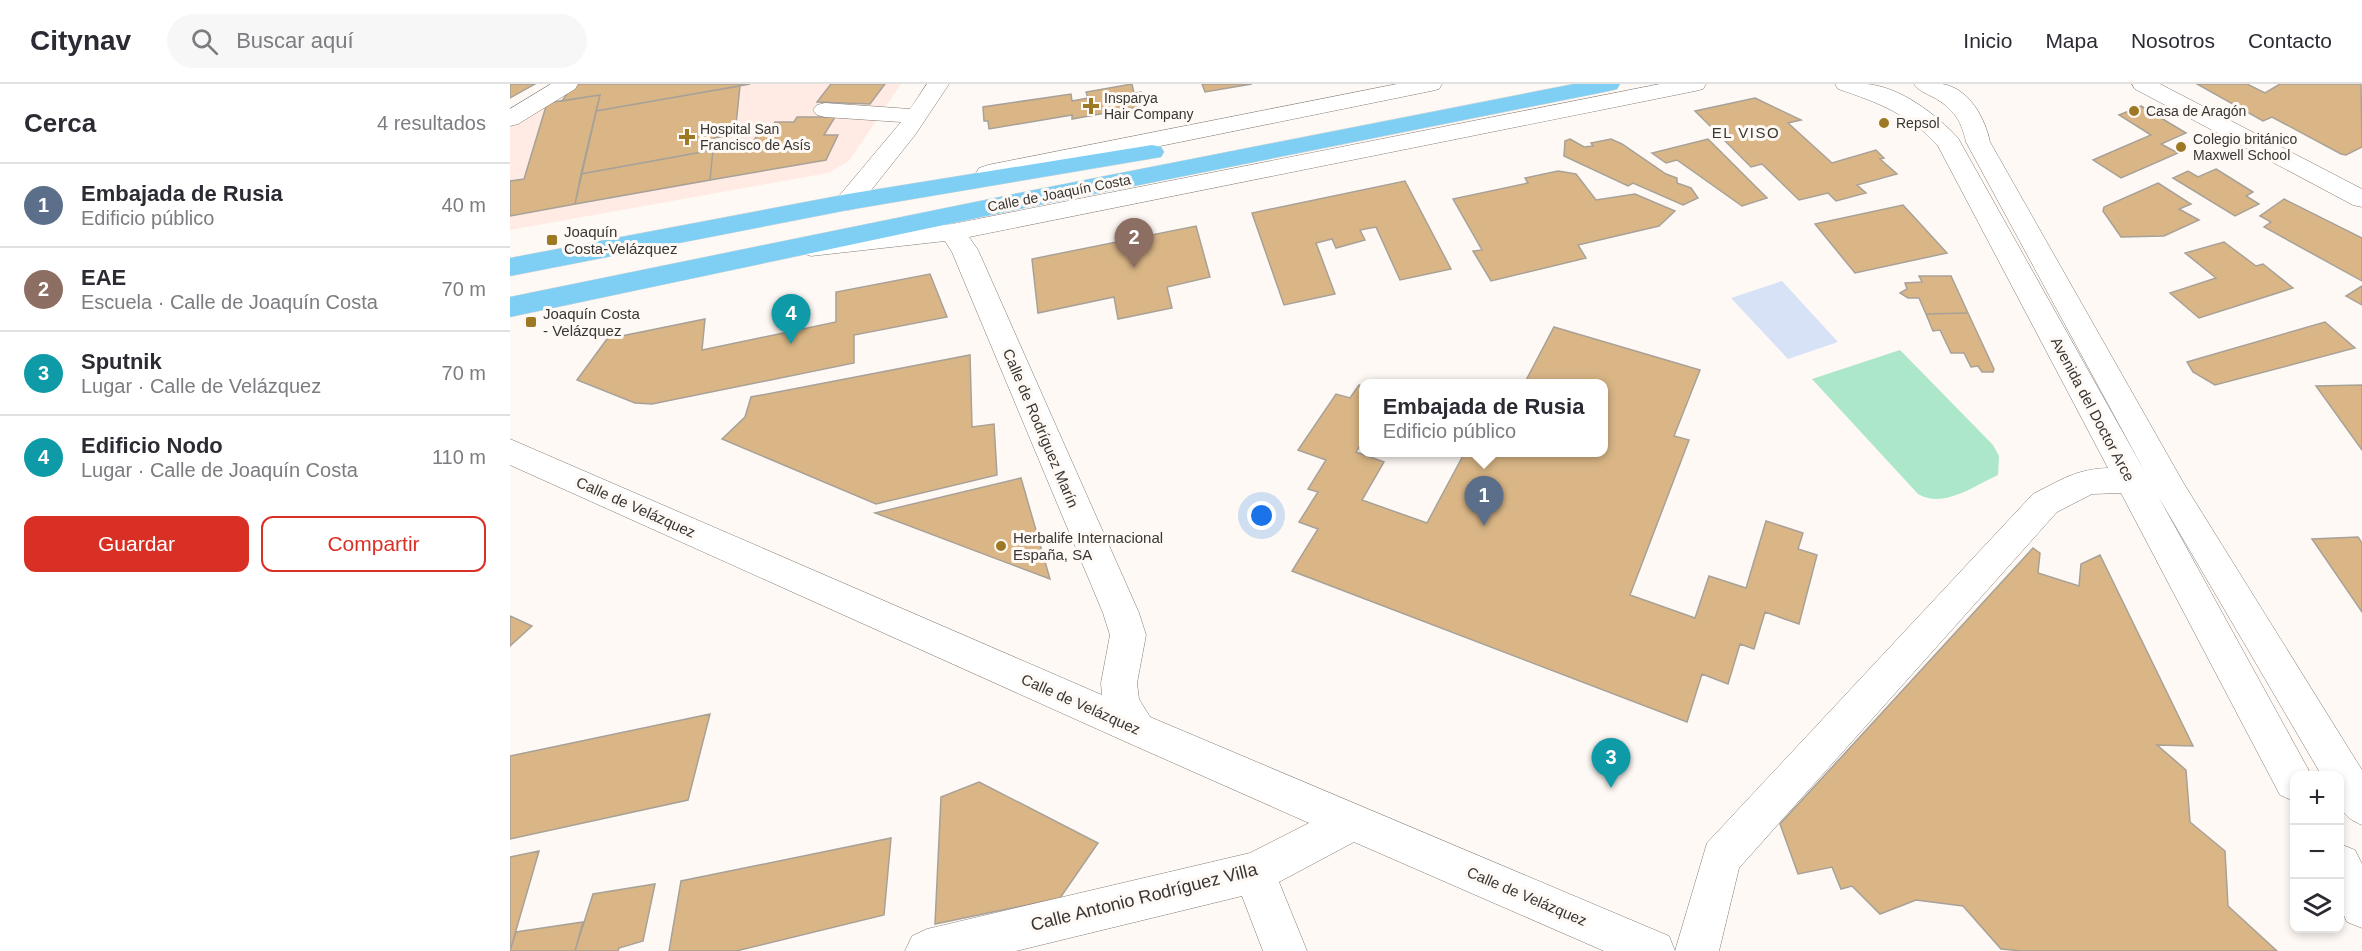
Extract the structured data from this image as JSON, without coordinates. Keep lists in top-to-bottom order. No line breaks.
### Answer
{"streets":{"main road":["Calle de Joaquín Costa"],"street":["Avenida del Doctor Arce","Calle de Rodríguez Marín","Calle de Velázquez","Calle Antonio Rodríguez Villa"]},"crossings":[["Calle de Rodríguez Marín","Calle de Velázquez"],["Calle de Velázquez","Calle Antonio Rodríguez Villa"]],"districts":["EL VISO"],"places":{"health":["Insparya Hair Company","Hospital San Francisco de Asís"],"other":["Casa de Aragón","Repsol","Colegio británico Maxwell School","Herbalife Internacional España, SA"],"transit":["Joaquín Costa-Velázquez","Joaquín Costa - Velázquez"]},"page":{"header":"Citynav","search":"Buscar aquí","nav":["Inicio","Mapa","Nosotros","Contacto"],"heading":["Cerca","4 resultados"],"list":[{"mark":"1","name":"Embajada de Rusia","note":"Edificio público","value":"40 m"},{"mark":"2","name":"EAE","note":"Escuela · Calle de Joaquín Costa","value":"70 m"},{"mark":"3","name":"Sputnik","note":"Lugar · Calle de Velázquez","value":"70 m"},{"mark":"4","name":"Edificio Nodo","note":"Lugar · Calle de Joaquín Costa","value":"110 m"}],"pins":["2","4","1","3"],"popup":["Embajada de Rusia","Edificio público"],"buttons":["Guardar","Compartir"],"map_buttons":["+","−"]}}
